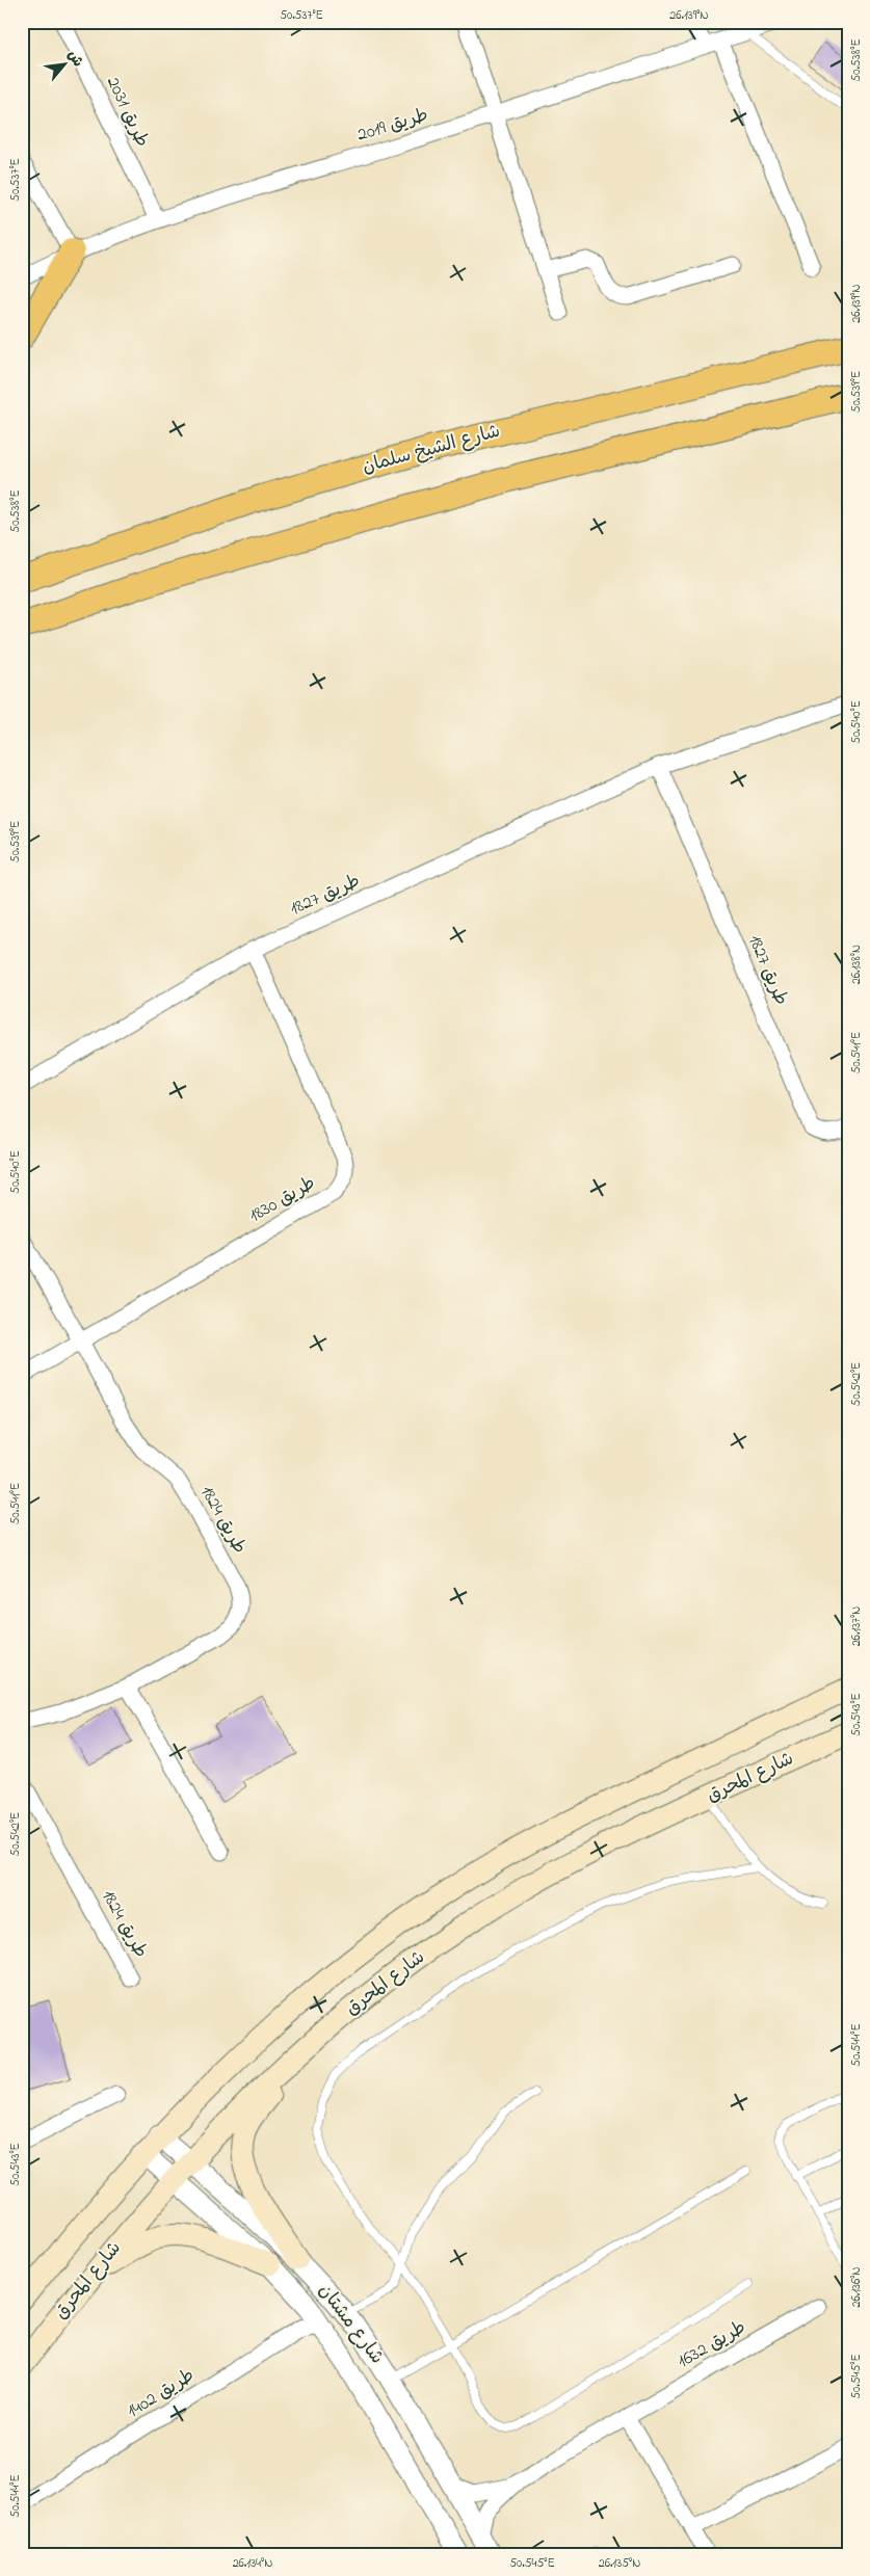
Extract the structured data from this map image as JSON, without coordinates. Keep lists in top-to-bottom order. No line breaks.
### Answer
{"streets":{"main road":["شارع الشيخ سلمان","شارع المحرق"],"street":["طريق 2031","طريق 2019","طريق 1827","طريق 1830","طريق 1824","شارع مشتان","طريق 1632","طريق 1402"]},"crossings":[["طريق 2031","طريق 2019"],["طريق 1827","طريق 1830"],["طريق 1830","طريق 1824"],["شارع المحرق","شارع مشتان"],["شارع مشتان","طريق 1632"],["شارع مشتان","طريق 1402"]],"north":"top right","coordinates":["50.537°E","26.139°N","50.538°E","50.539°E","50.540°E","26.138°N","50.541°E","50.542°E","26.137°N","50.543°E","50.544°E","26.136°N","50.545°E","26.134°N","26.135°N"]}
